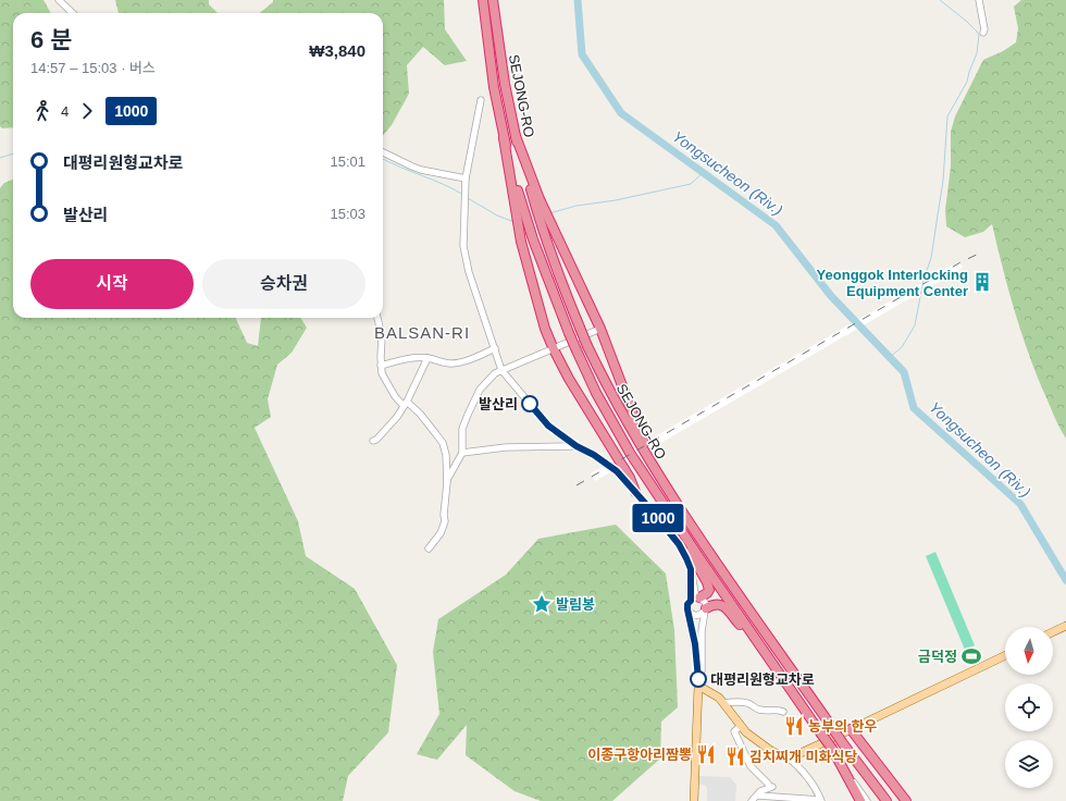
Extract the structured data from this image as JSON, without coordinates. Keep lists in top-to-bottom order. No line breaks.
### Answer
{"streets":{"highway":["SEJONG-RO"]},"districts":["BALSAN-RI"],"water":["Yongsucheon (Riv.)"],"places":{"building":["Yeonggok Interlocking Equipment Center"],"other":["발산리","대평리원형교차로"],"place":["발림봉"],"sports":["금덕정"],"restaurant":["농부의 한우","이종구항아리짬뽕","김치찌개 미화식당"]},"lines":["bus line 1000"],"north":"bottom","page":{"on_map":"1000","heading":["6 분","14:57 – 15:03 · 버스","₩3,840"],"legs":["4","1000"],"list":[{"name":"대평리원형교차로","value":"15:01"},{"name":"발산리","value":"15:03"}],"buttons":["시작","승차권"]}}
